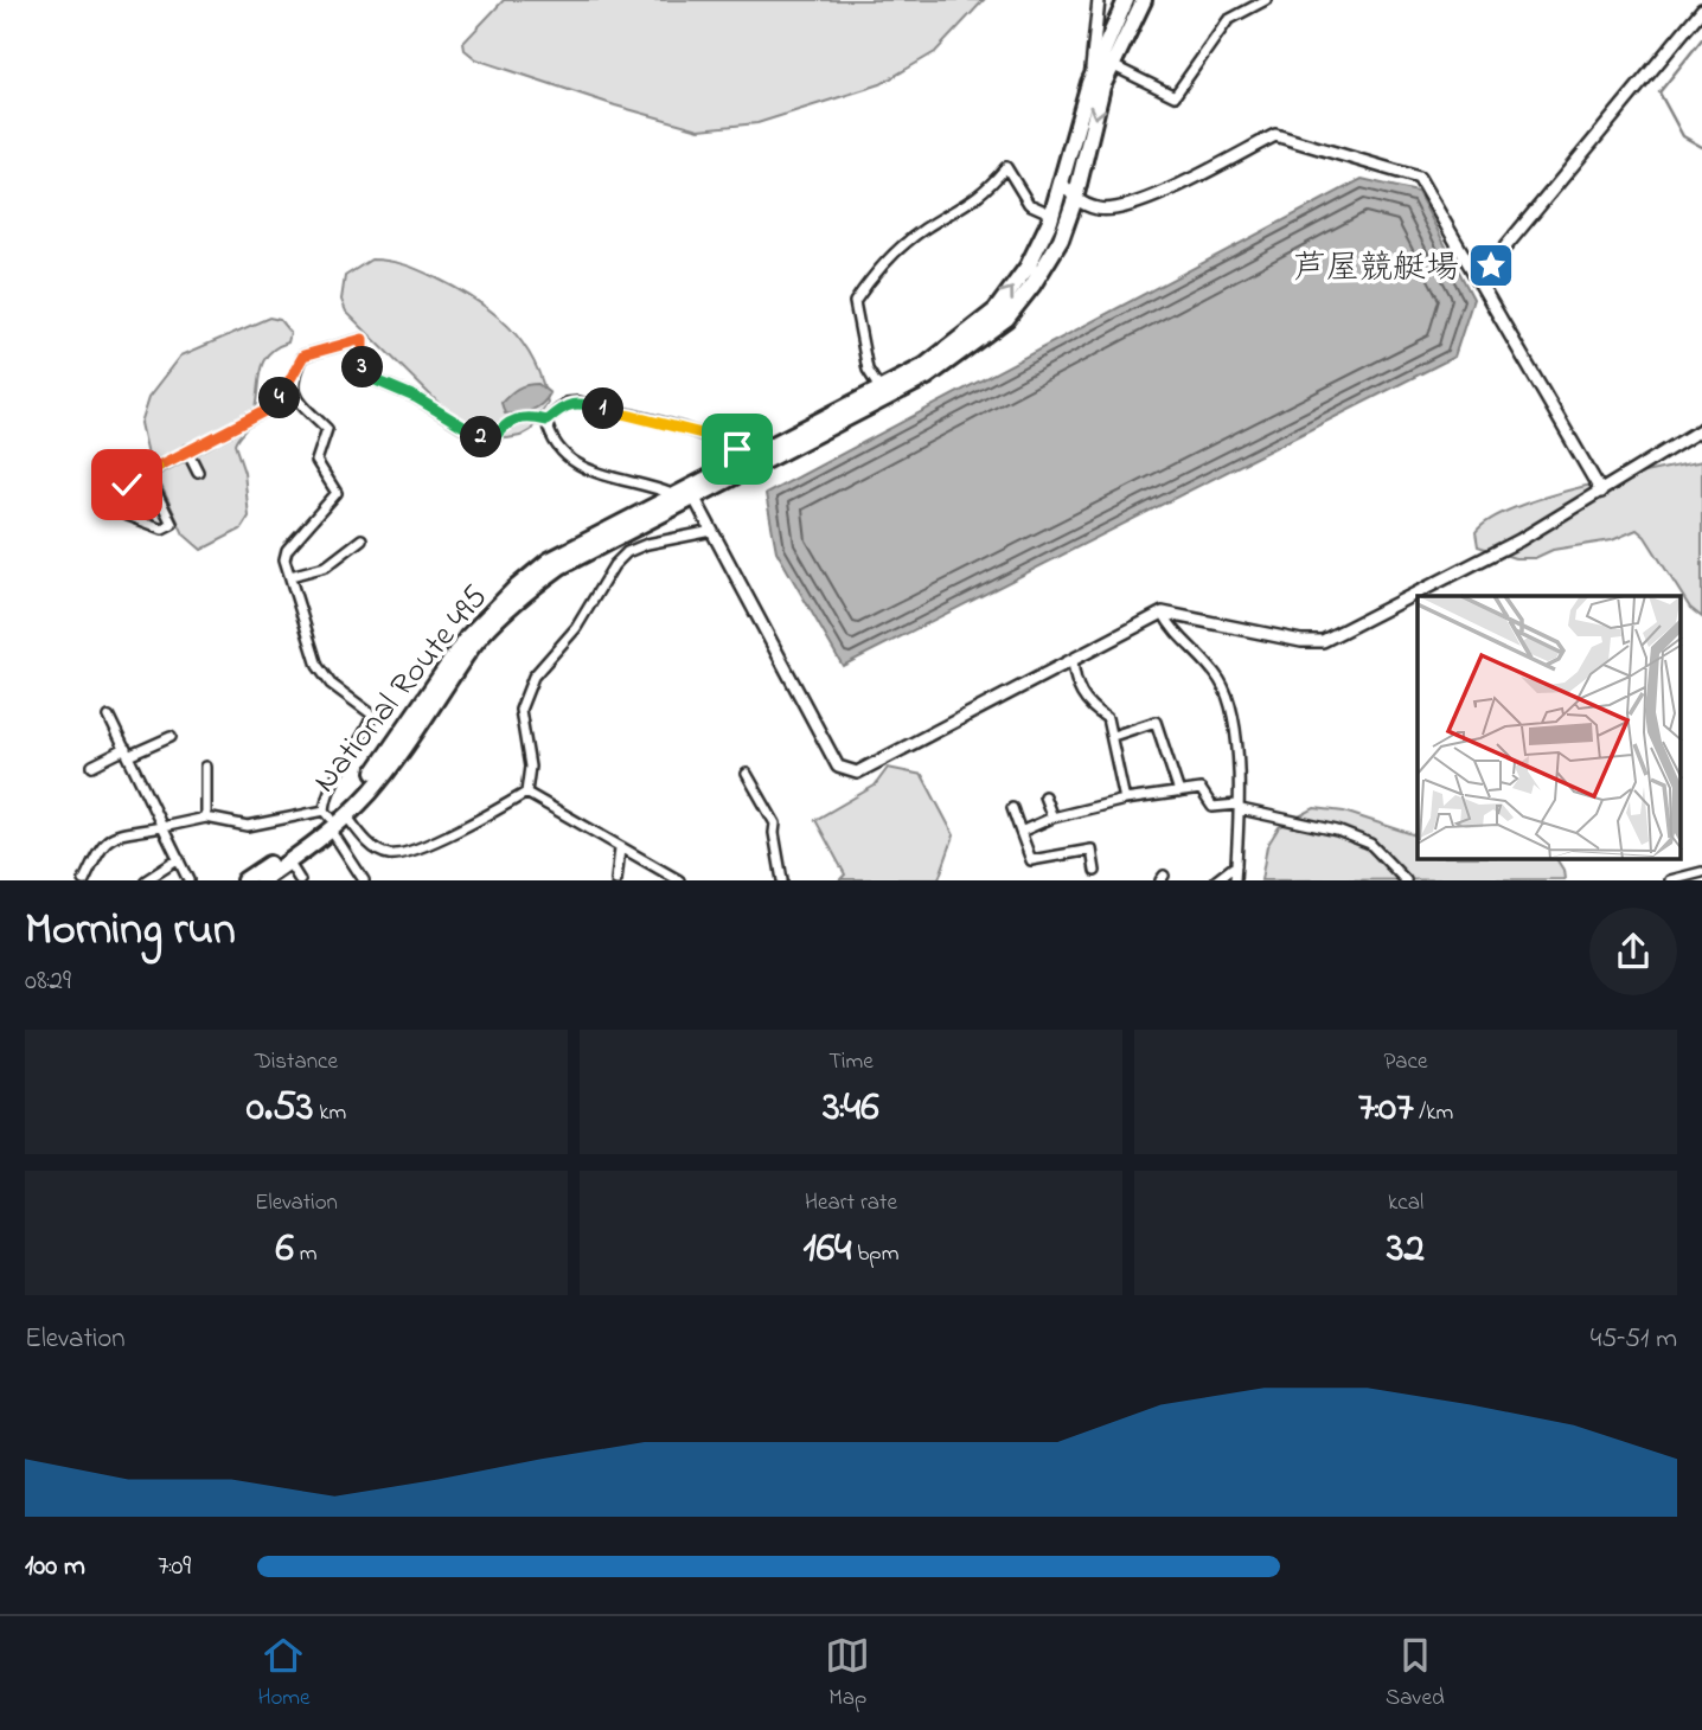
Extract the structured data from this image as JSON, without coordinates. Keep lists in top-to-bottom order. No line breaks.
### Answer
{"streets":{"highway":["National Route 495"]},"places":{"place":["芦屋競艇場"]},"page":{"pins":["3","4","1","2"],"heading":["Morning run","08:29"],"stats":[["Distance","0.53 km"],["Time","3:46"],["Pace","7:07 /km"],["Elevation","6 m"],["Heart rate","164 bpm"],["kcal","32"]],"chart":["Elevation","45–51 m"],"list":[{"name":"100 m","note":"7:09"}],"tabs":["Home","Map","Saved"]}}
